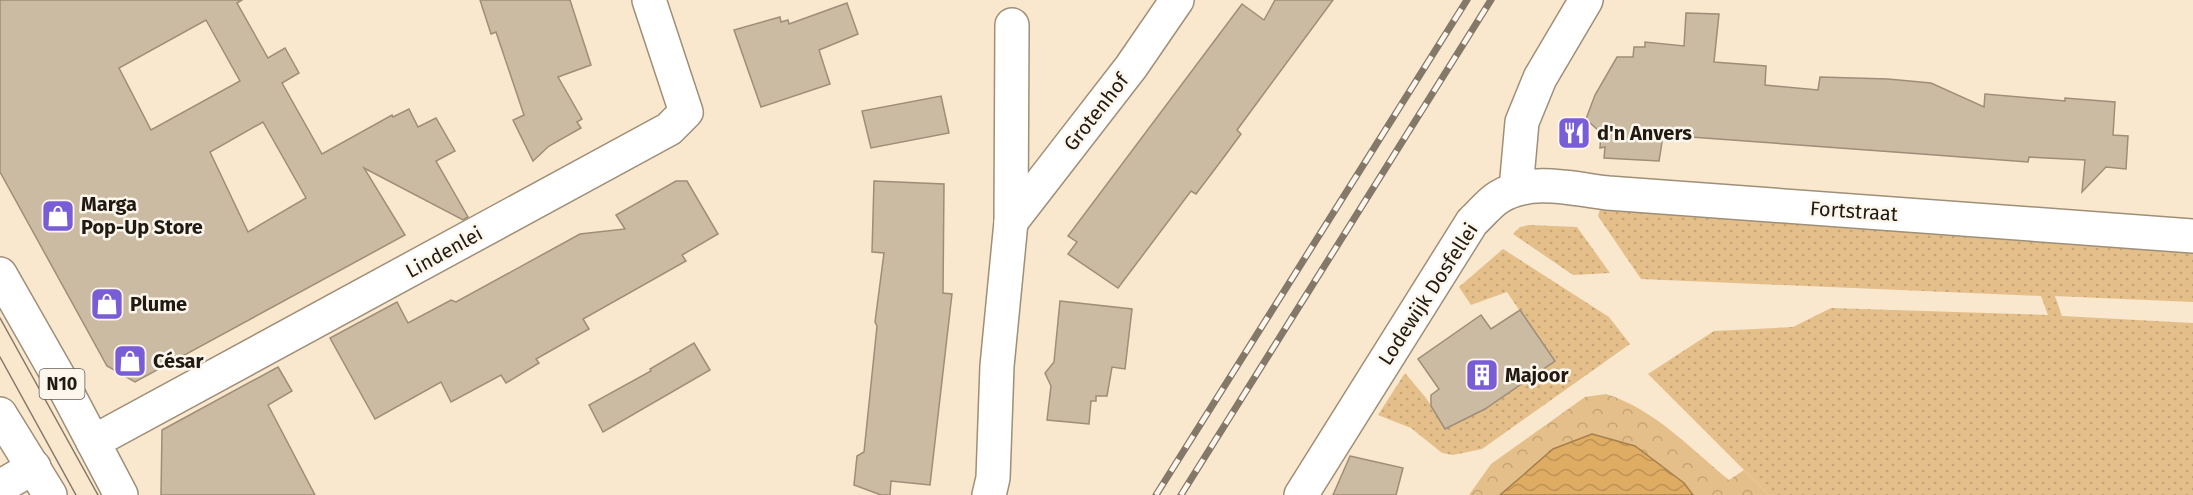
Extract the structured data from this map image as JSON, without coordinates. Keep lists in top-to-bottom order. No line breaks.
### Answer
{"streets":{"street":["Grotenhof","Fortstraat","Lindenlei","Lodewijk Dosfellei","N10"]},"crossings":[["Fortstraat","Lodewijk Dosfellei"],["Lindenlei","N10"]],"places":{"restaurant":["d'n Anvers"],"shop":["Marga Pop-Up Store","Plume","César"],"building":["Majoor"]}}
